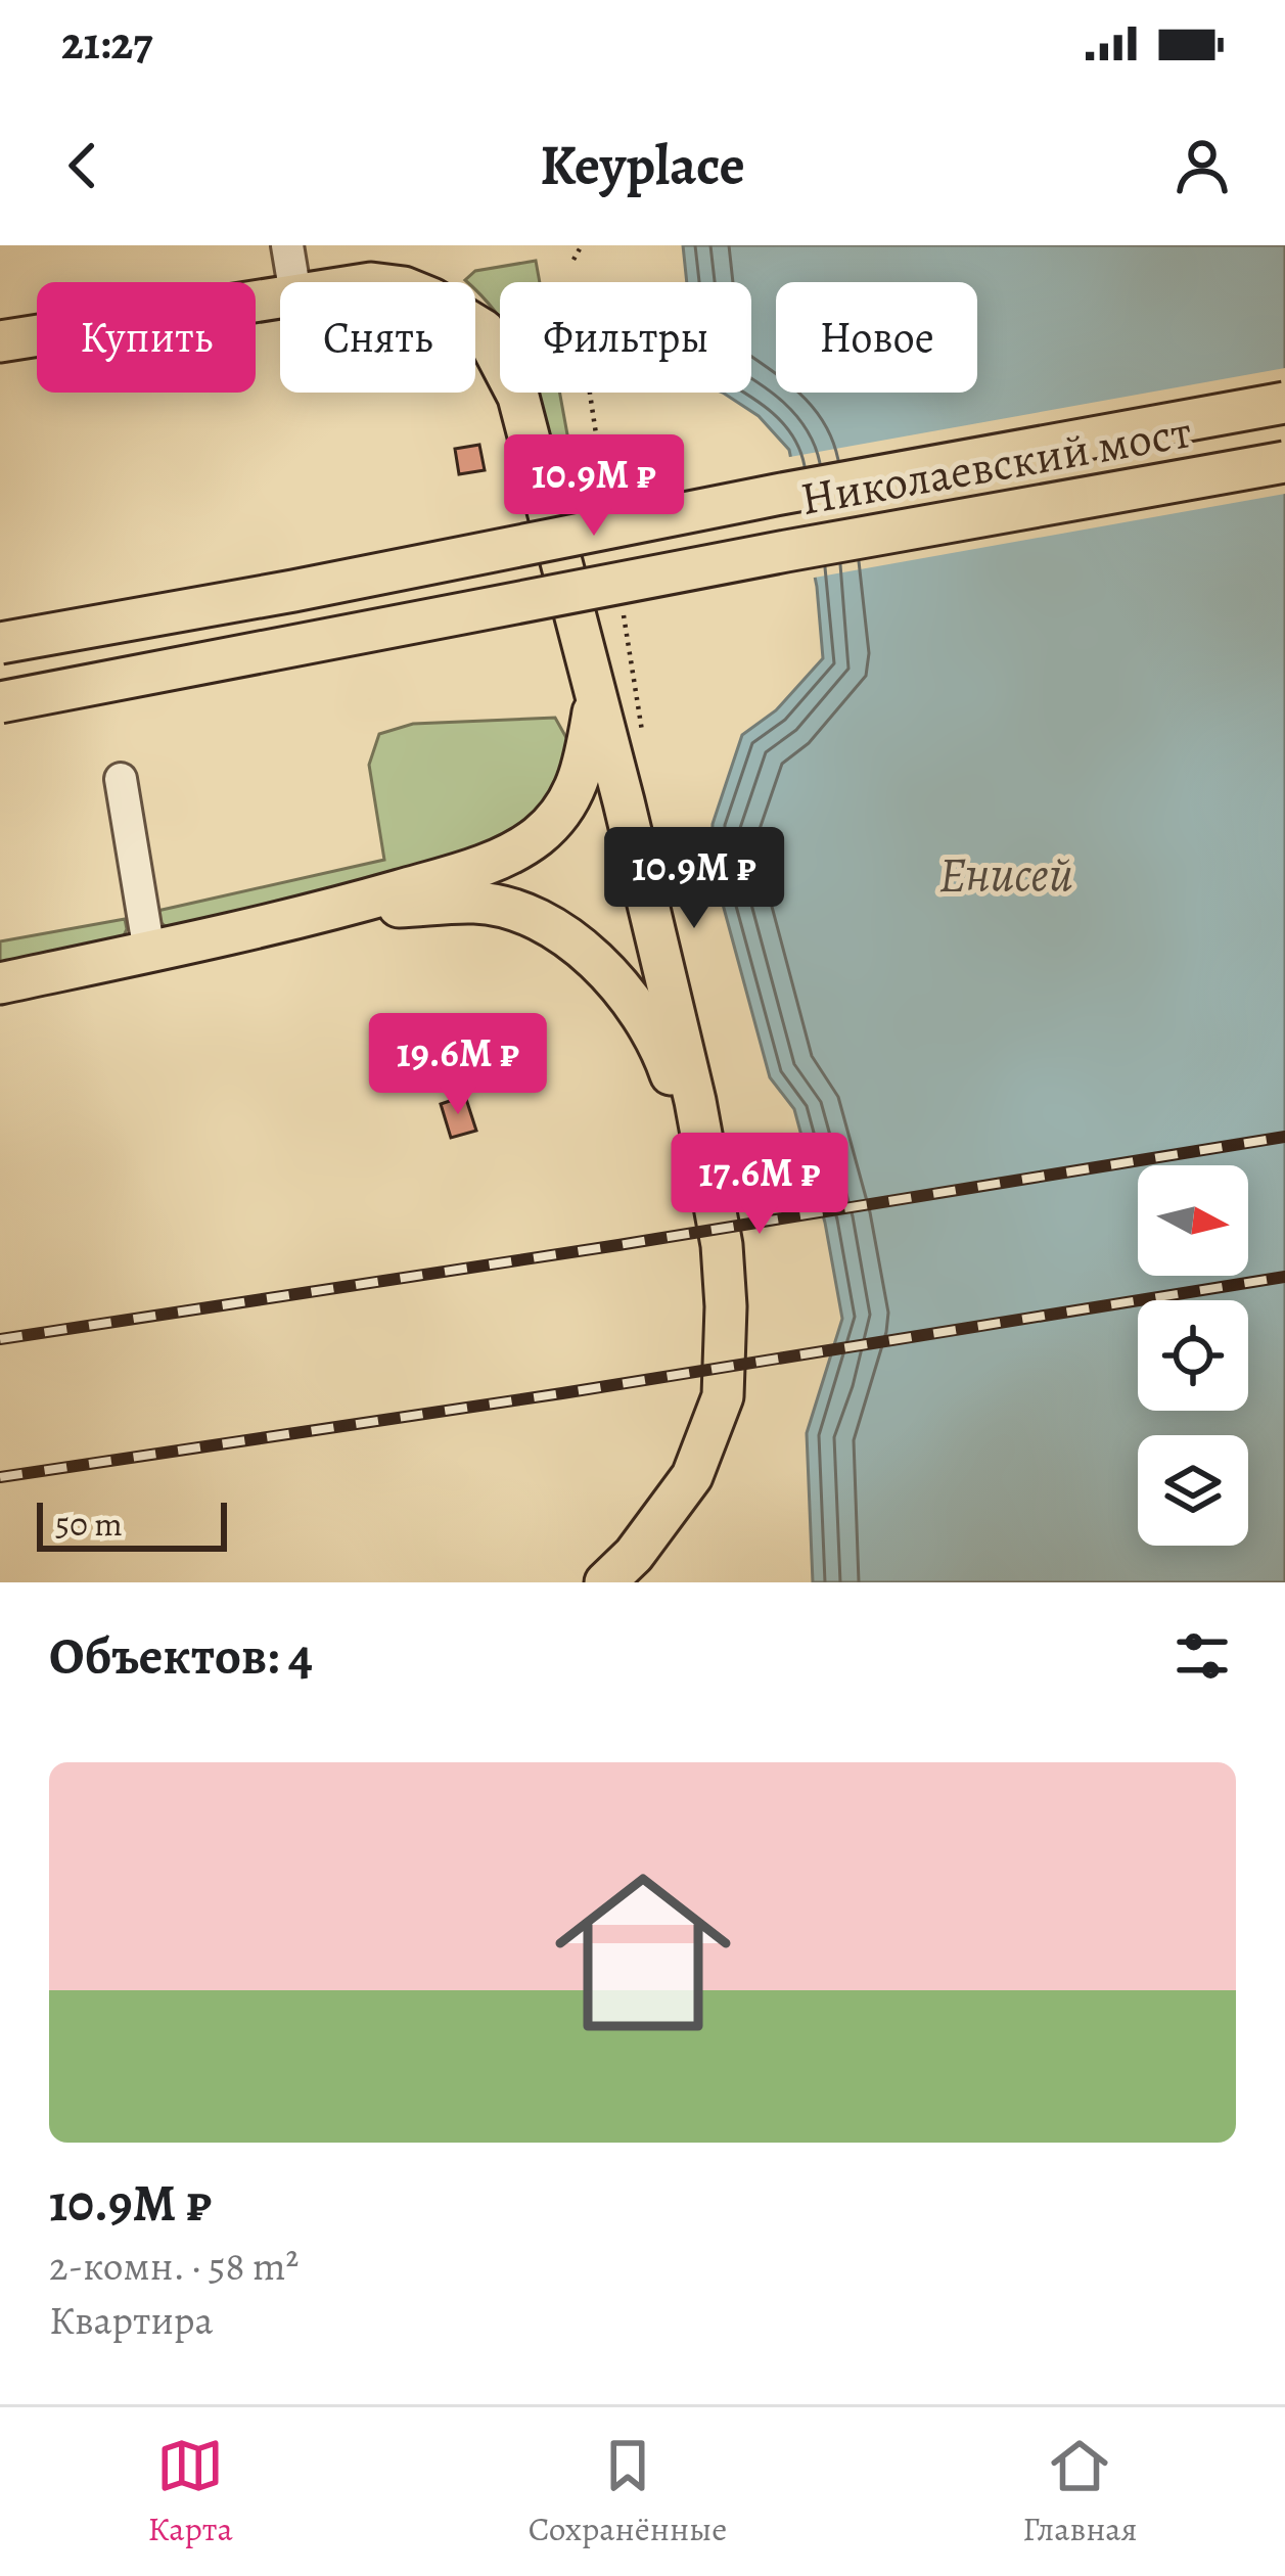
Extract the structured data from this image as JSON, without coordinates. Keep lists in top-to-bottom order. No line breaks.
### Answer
{"streets":{"main road":["Николаевский мост"]},"water":["Енисей"],"scale_bar":"50 m","north":"right","page":{"status":"21:27","header":"Keyplace","chip":["Купить","Снять","Фильтры","Новое"],"price":["10.9M ₽","10.9M ₽","19.6M ₽","17.6M ₽"],"scale":"50 m","heading":"Объектов: 4","list":[{"name":"10.9M ₽","note":"2-комн. · 58 m² · Квартира"}],"tabs":["Карта","Сохранённые","Главная"]}}
